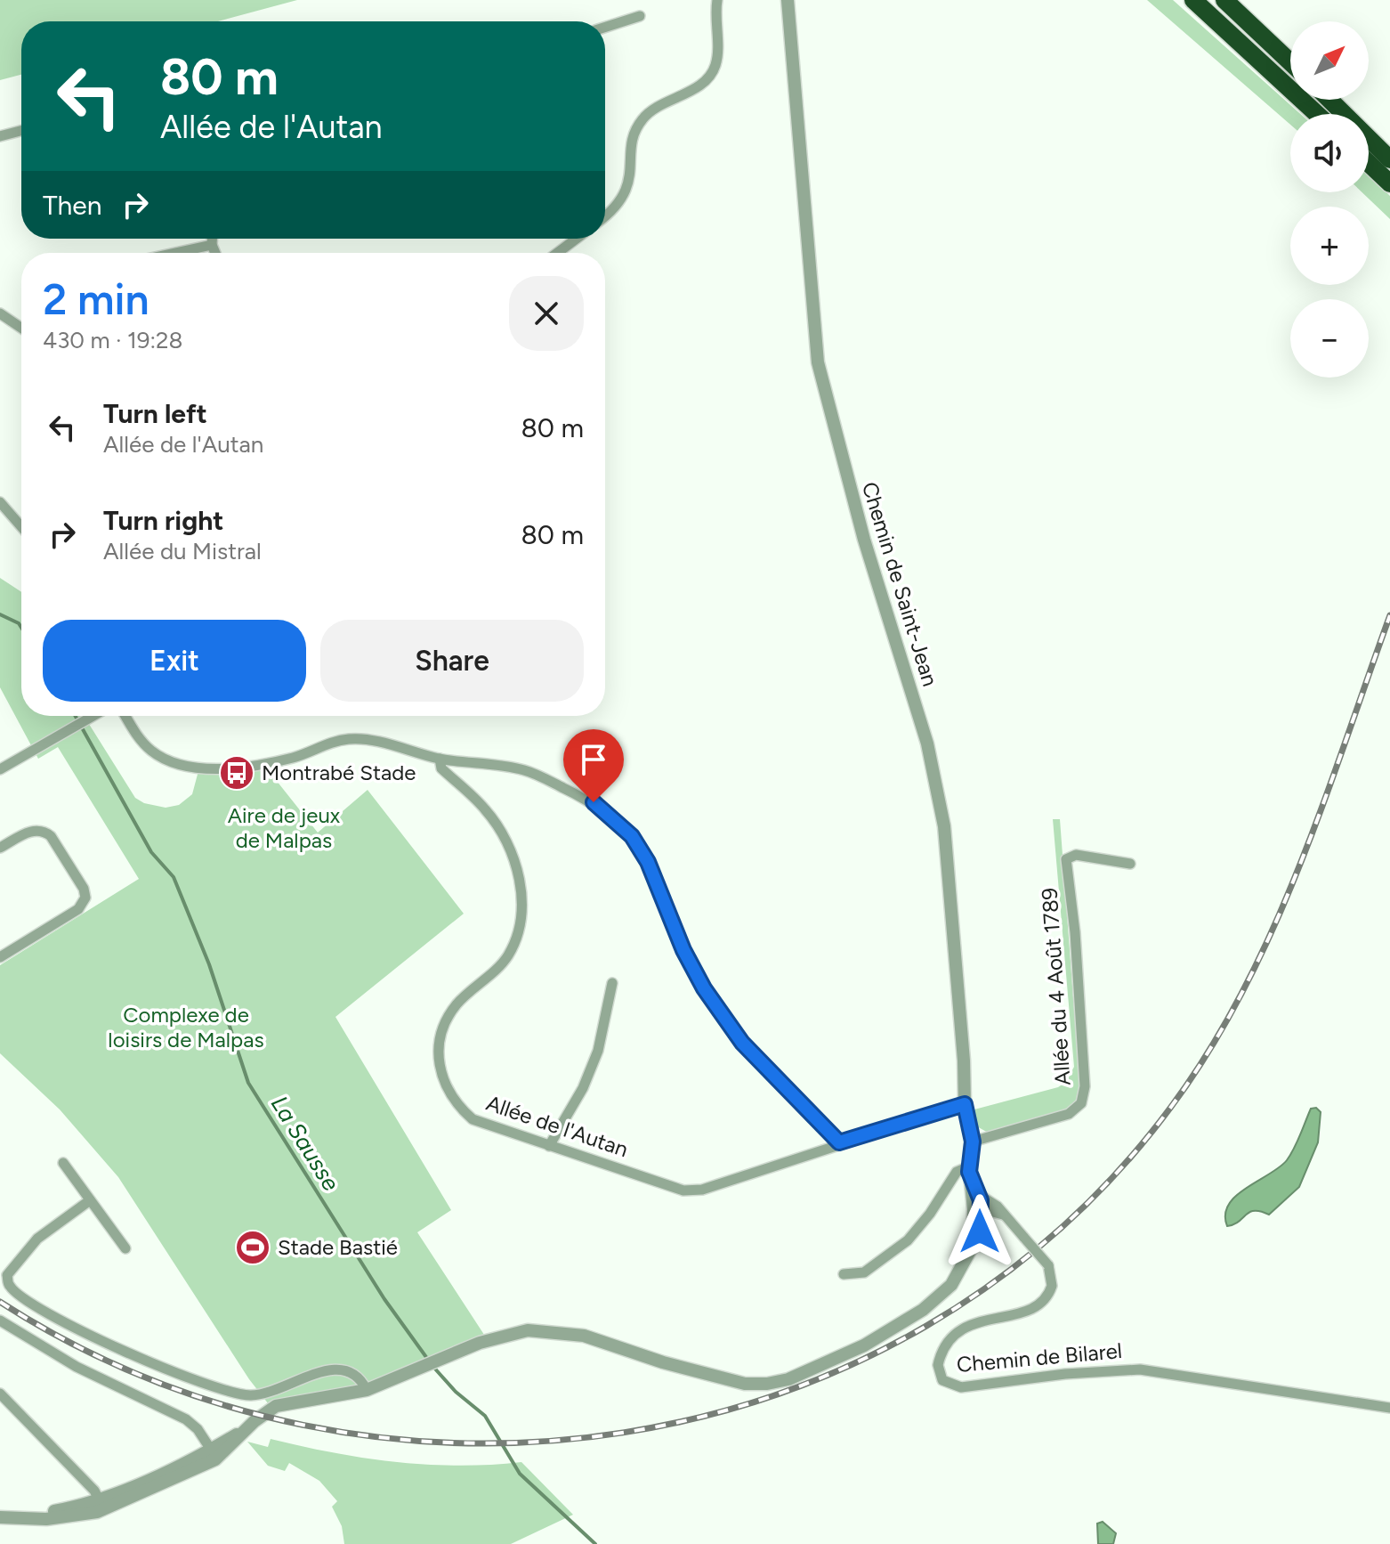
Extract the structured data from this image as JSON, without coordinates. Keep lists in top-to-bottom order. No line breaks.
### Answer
{"streets":{"street":["Chemin de Saint-Jean","Allée du 4 Août 1789","Allée de l'Autan","Chemin de Bilarel"]},"crossings":[["Chemin de Saint-Jean","Allée du 4 Août 1789"],["Chemin de Saint-Jean","Allée de l'Autan"]],"water":["La Sausse"],"parks":["Aire de jeux de Malpas","Complexe de loisirs de Malpas"],"places":{"bus stop":["Montrabé Stade"],"sports":["Stade Bastié"]},"north":"top right","page":{"map_buttons":["+","−"],"turn":["80 m","Allée de l'Autan"],"then":"Then","heading":["2 min","430 m · 19:28"],"list":[{"name":"Turn left","note":"Allée de l'Autan","value":"80 m"},{"name":"Turn right","note":"Allée du Mistral","value":"80 m"}],"buttons":["Exit","Share"]}}
